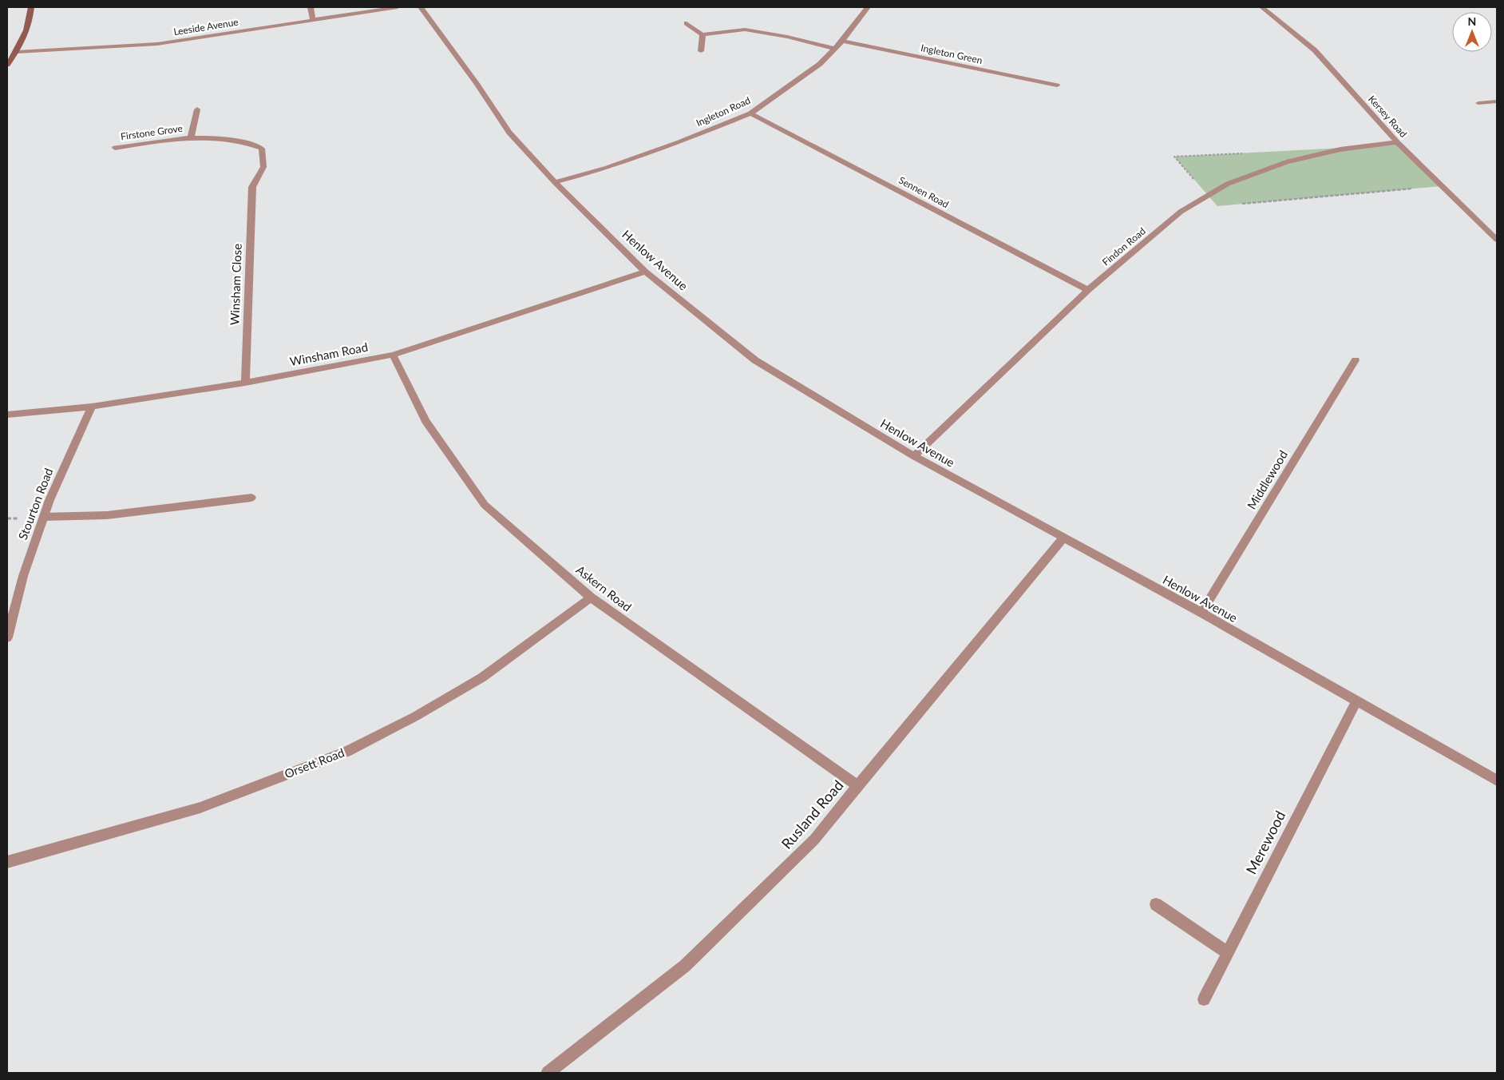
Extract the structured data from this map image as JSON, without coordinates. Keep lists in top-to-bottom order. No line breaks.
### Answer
{"streets":{"street":["Leeside Avenue","Ingleton Green","Ingleton Road","Kersey Road","Firstone Grove","Sennen Road","Findon Road","Henlow Avenue","Winsham Close","Winsham Road","Middlewood","Stourton Road","Askern Road","Orsett Road","Rusland Road","Merewood"]},"crossings":[["Ingleton Green","Ingleton Road"],["Ingleton Road","Sennen Road"],["Ingleton Road","Henlow Avenue"],["Kersey Road","Findon Road"],["Firstone Grove","Winsham Close"],["Sennen Road","Findon Road"],["Findon Road","Henlow Avenue"],["Henlow Avenue","Winsham Road"],["Henlow Avenue","Middlewood"],["Henlow Avenue","Rusland Road"],["Henlow Avenue","Merewood"],["Winsham Close","Winsham Road"],["Winsham Road","Stourton Road"],["Winsham Road","Askern Road"],["Askern Road","Orsett Road"],["Askern Road","Rusland Road"]],"north":"top"}
